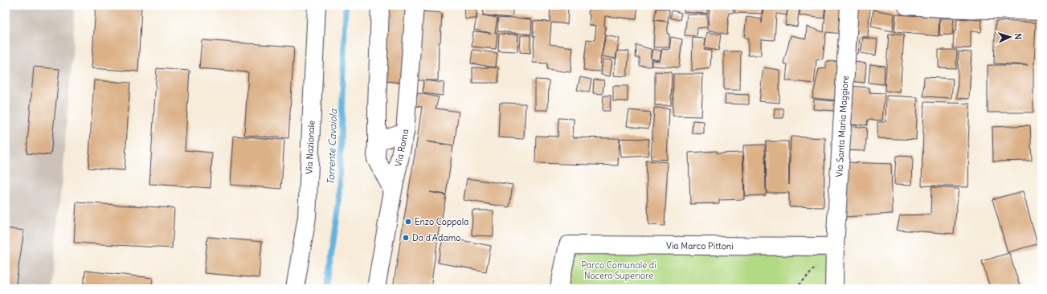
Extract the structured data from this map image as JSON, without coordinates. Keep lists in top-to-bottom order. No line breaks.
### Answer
{"streets":{"street":["Via Santa Maria Maggiore","Via Nazionale","Via Roma","Via Marco Pittoni"]},"crossings":[["Via Santa Maria Maggiore","Via Marco Pittoni"]],"water":["Torrente Cavaiola"],"parks":["Parco Comunale di Nocera Superiore"],"places":["Enzo Coppola","Da d'Adamo"],"north":"right"}
